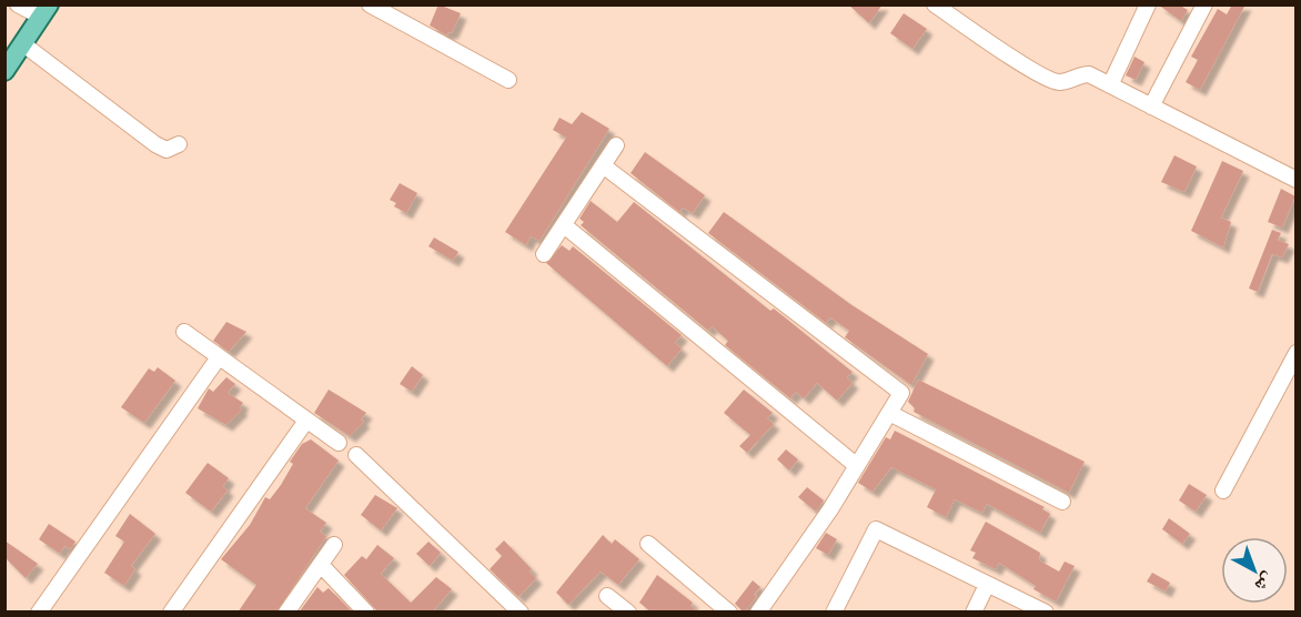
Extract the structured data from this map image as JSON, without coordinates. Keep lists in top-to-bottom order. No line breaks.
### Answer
{"north":"bottom right"}
